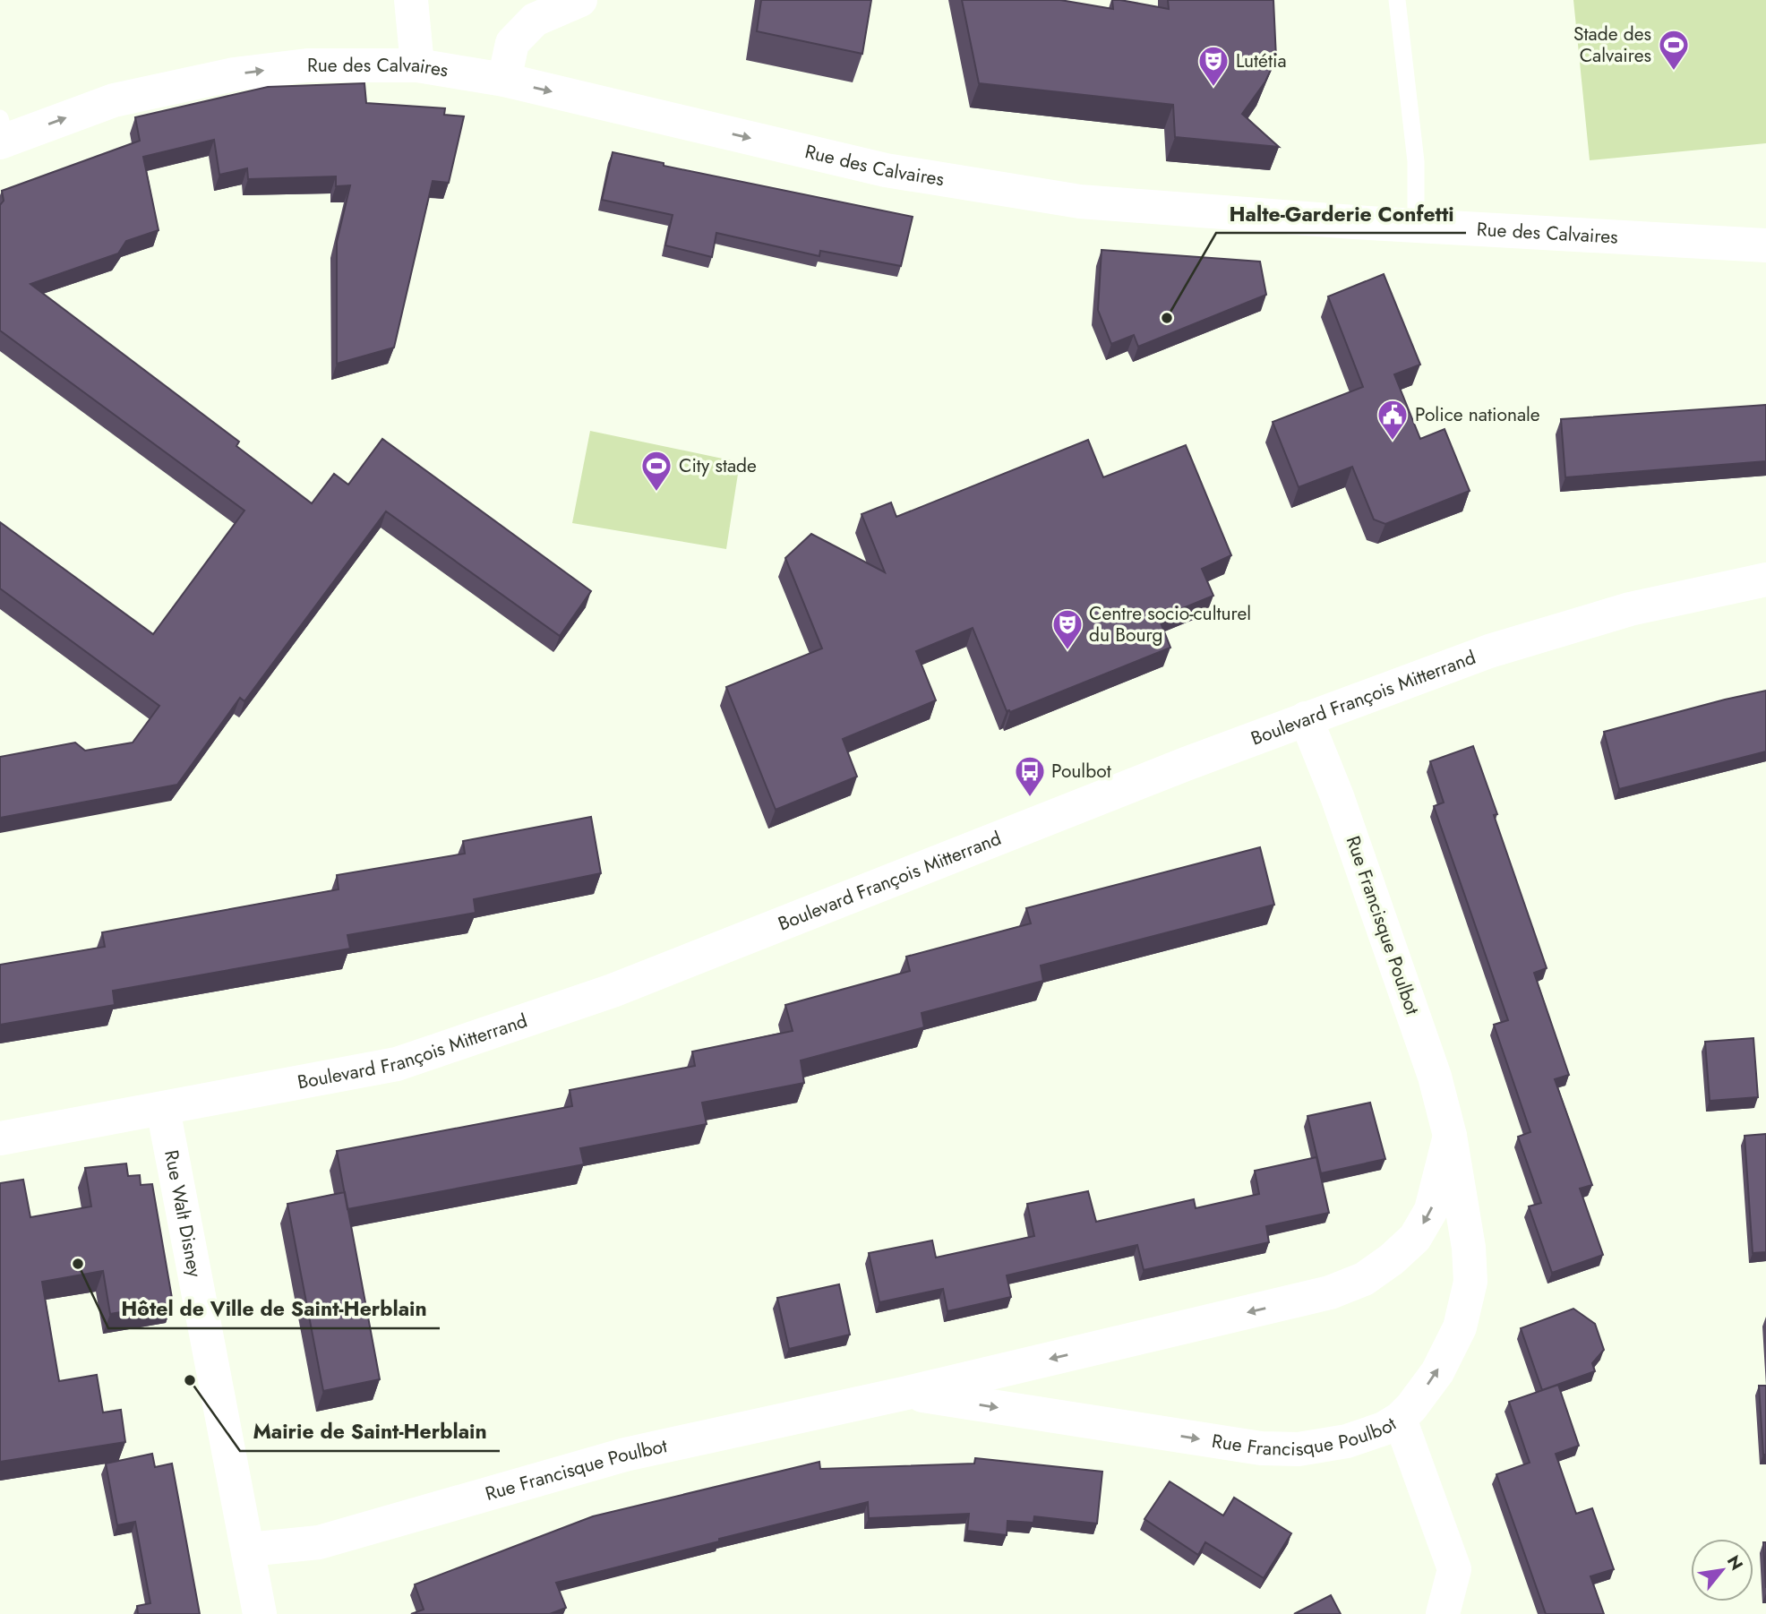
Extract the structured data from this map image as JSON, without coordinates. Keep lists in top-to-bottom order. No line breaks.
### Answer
{"streets":{"street":["Rue des Calvaires","Boulevard François Mitterrand","Rue Francisque Poulbot","Rue Walt Disney"]},"crossings":[["Boulevard François Mitterrand","Rue Francisque Poulbot"],["Boulevard François Mitterrand","Rue Walt Disney"],["Rue Francisque Poulbot","Rue Walt Disney"]],"one_way":["Rue des Calvaires"],"places":{"sports":["Stade des Calvaires","City stade"],"theatre":["Lutétia","Centre socio-culturel du Bourg"],"other":["Halte-Garderie Confetti","Hôtel de Ville de Saint-Herblain","Mairie de Saint-Herblain"],"public building":["Police nationale"],"bus stop":["Poulbot"]},"north":"top right"}
